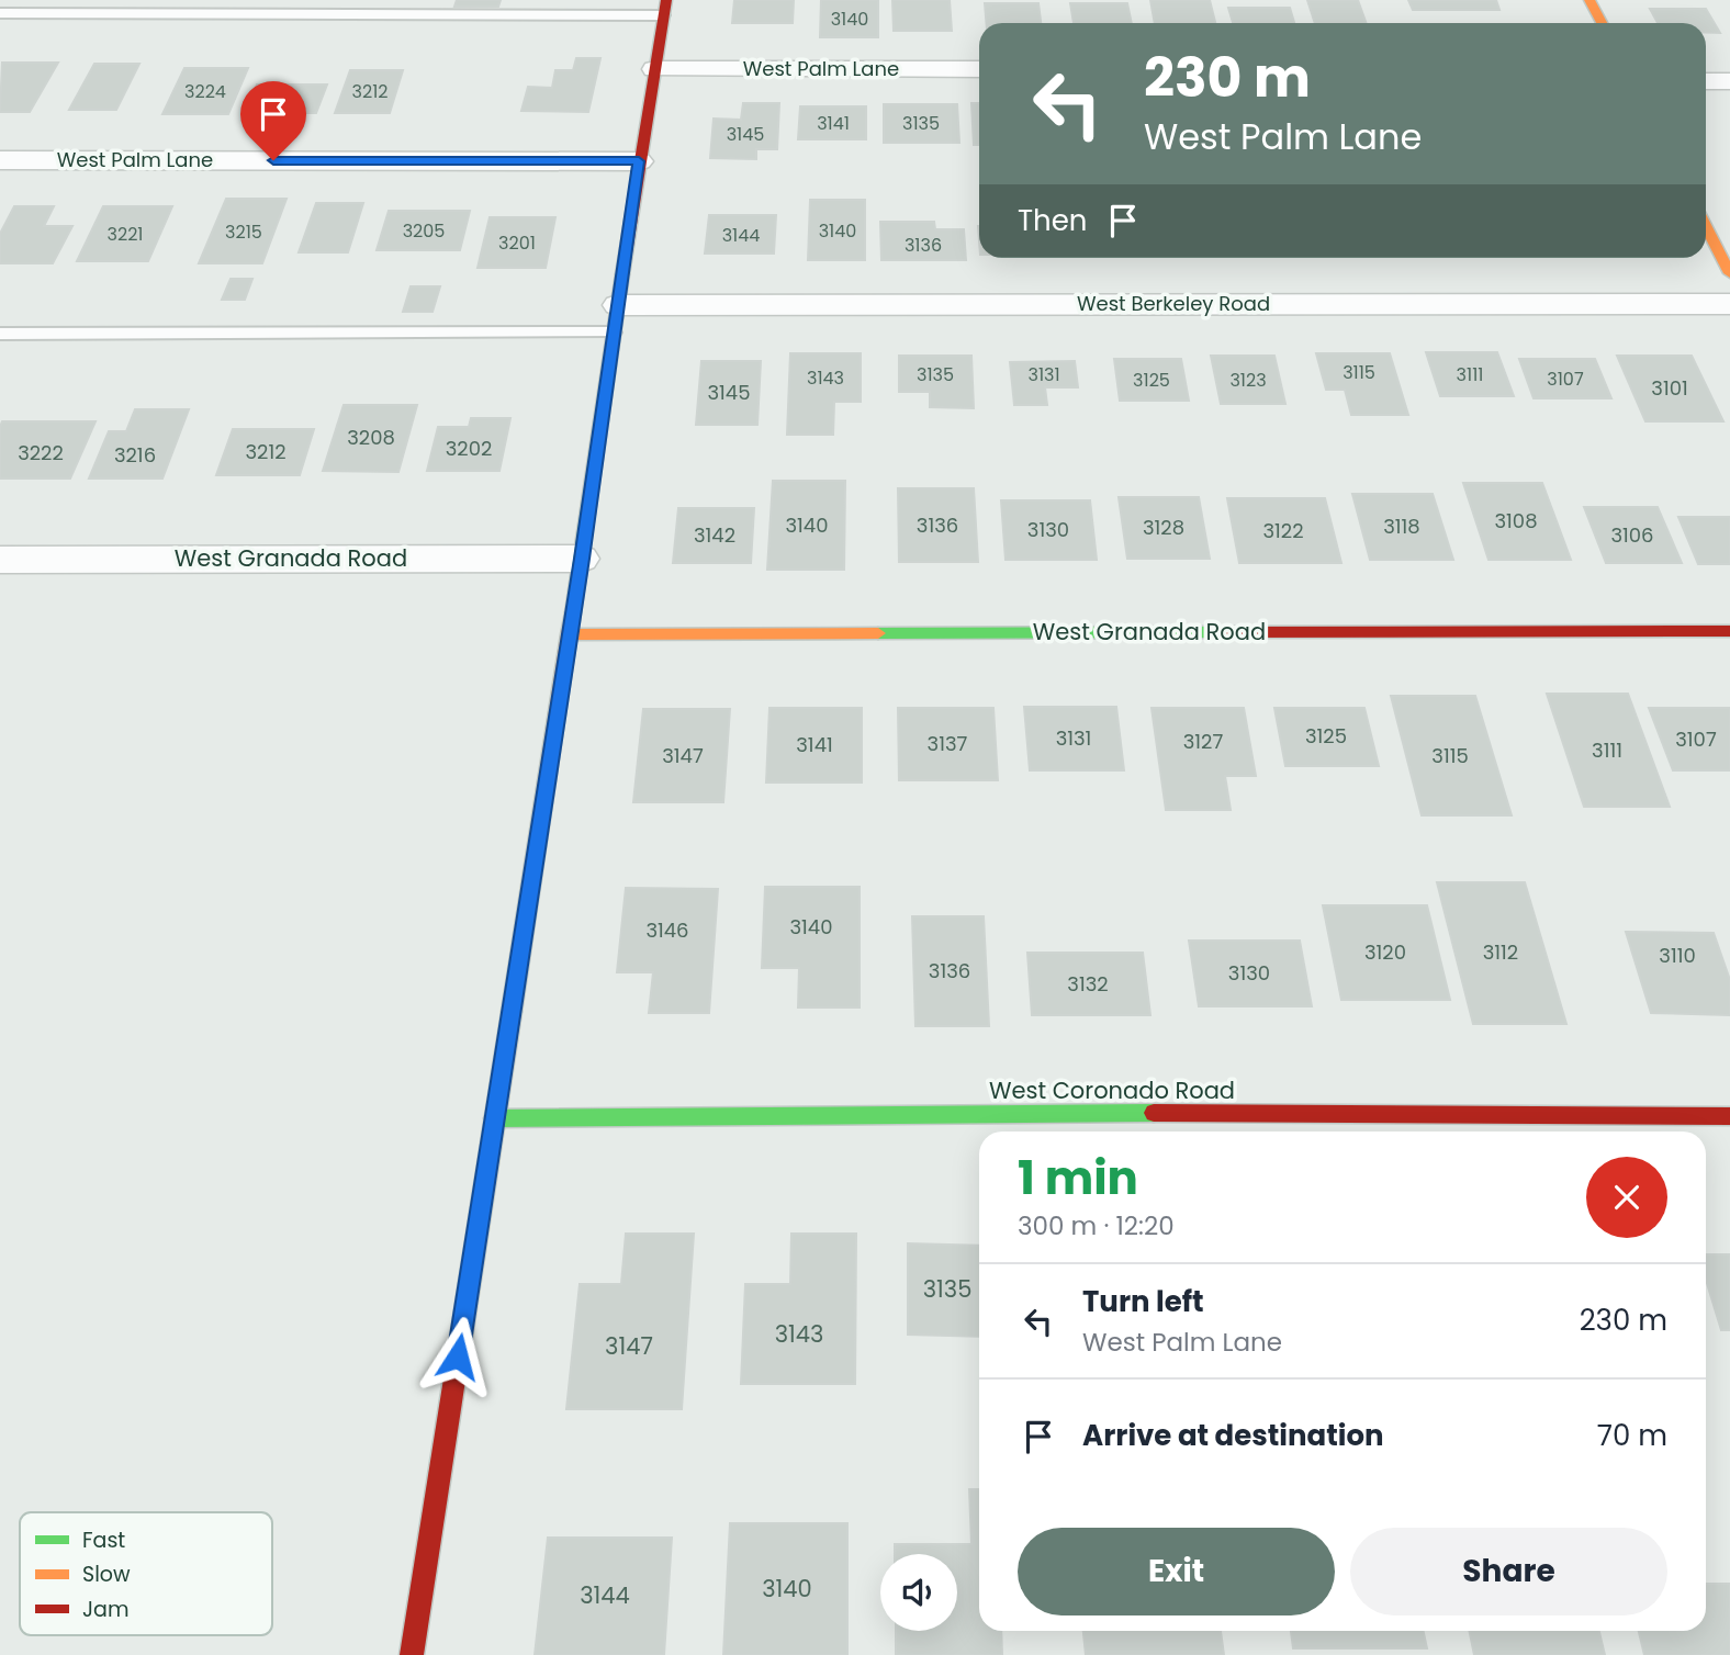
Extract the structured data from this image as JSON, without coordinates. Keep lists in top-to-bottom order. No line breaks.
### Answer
{"streets":{"street":["West Palm Lane","West Berkeley Road","West Granada Road","West Coronado Road"]},"house_numbers":["3140","3224","3212","3141","3135","3145","3205","3140","3215","3221","3144","3201","3136","3115","3135","3131","3111","3143","3107","3125","3123","3101","3145","3208","3202","3212","3222","3216","3108","3140","3136","3118","3128","3130","3122","3142","3106","3125","3131","3107","3127","3137","3141","3111","3147","3115","3140","3146","3120","3112","3110","3136","3130","3132","3135","3143","3147","3140","3144"],"legend":["Fast","Slow","Jam"],"page":{"turn":["230 m","West Palm Lane"],"then":"Then","heading":["1 min","300 m · 12:20"],"list":[{"name":"Turn left","note":"West Palm Lane","value":"230 m"},{"name":"Arrive at destination","value":"70 m"}],"buttons":["Exit","Share"]}}
